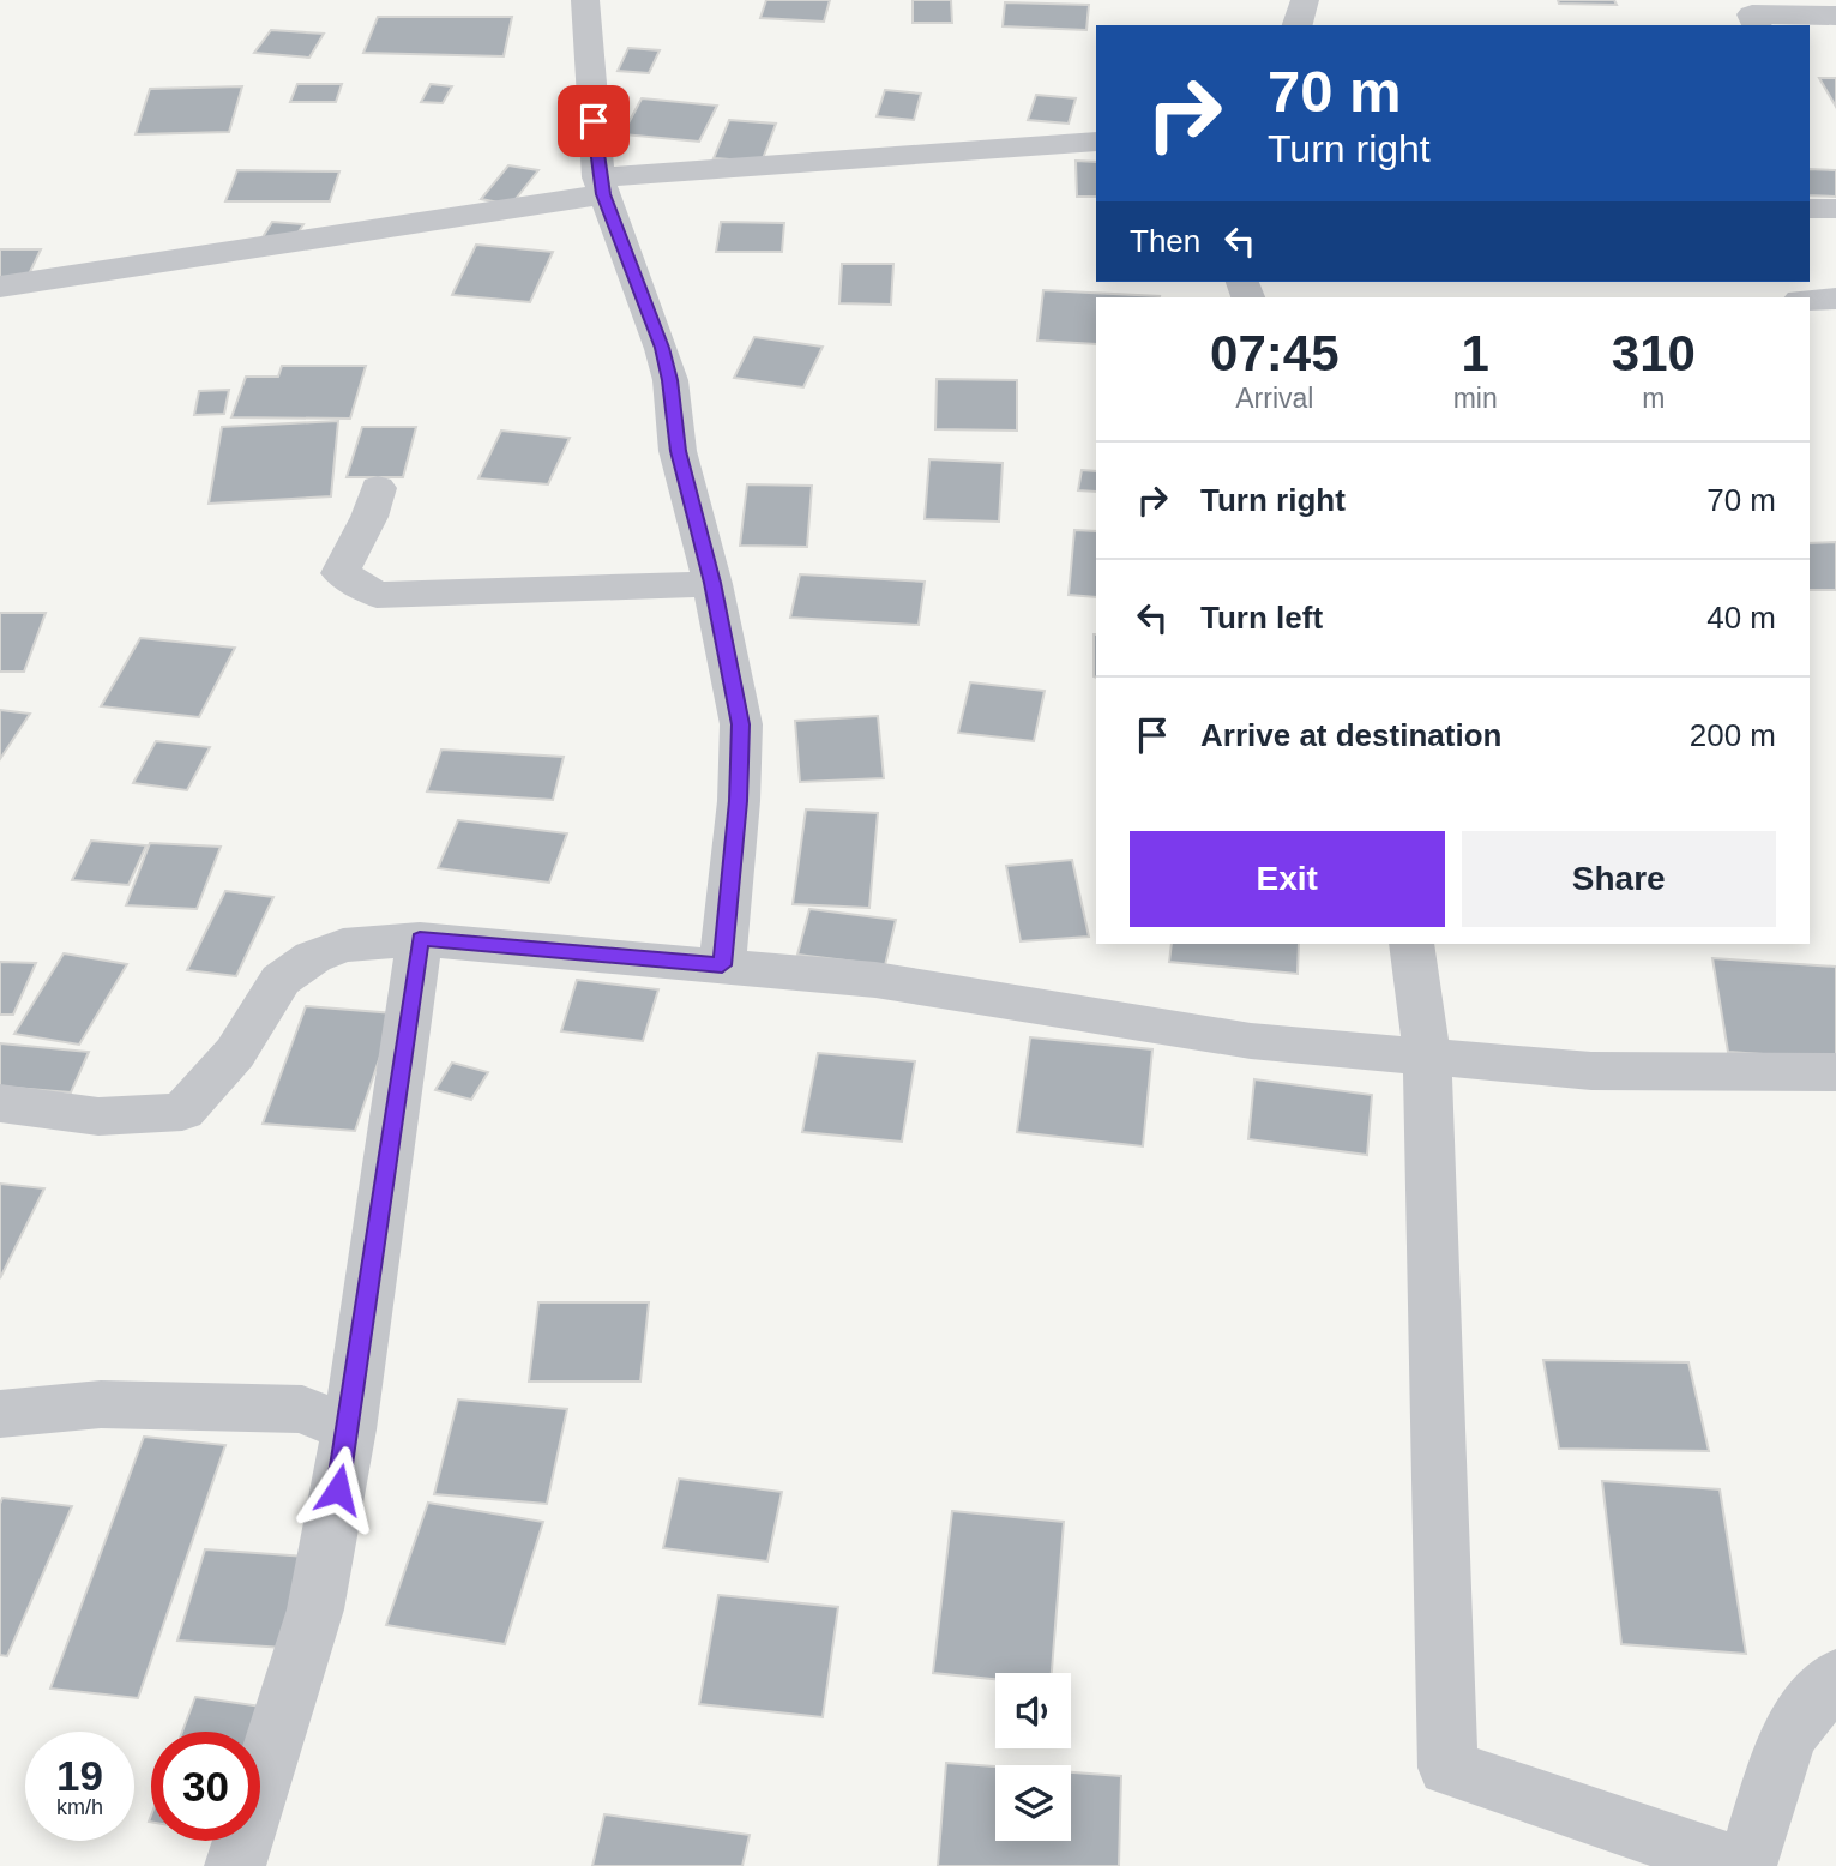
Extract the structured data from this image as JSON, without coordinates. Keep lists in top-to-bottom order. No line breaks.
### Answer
{"page":{"turn":["70 m","Turn right"],"then":"Then","eta":["07:45","Arrival","1","min","310","m"],"list":[{"name":"Turn right","value":"70 m"},{"name":"Turn left","value":"40 m"},{"name":"Arrive at destination","value":"200 m"}],"buttons":["Exit","Share"],"speed":"19 km/h","limit":"30"}}
